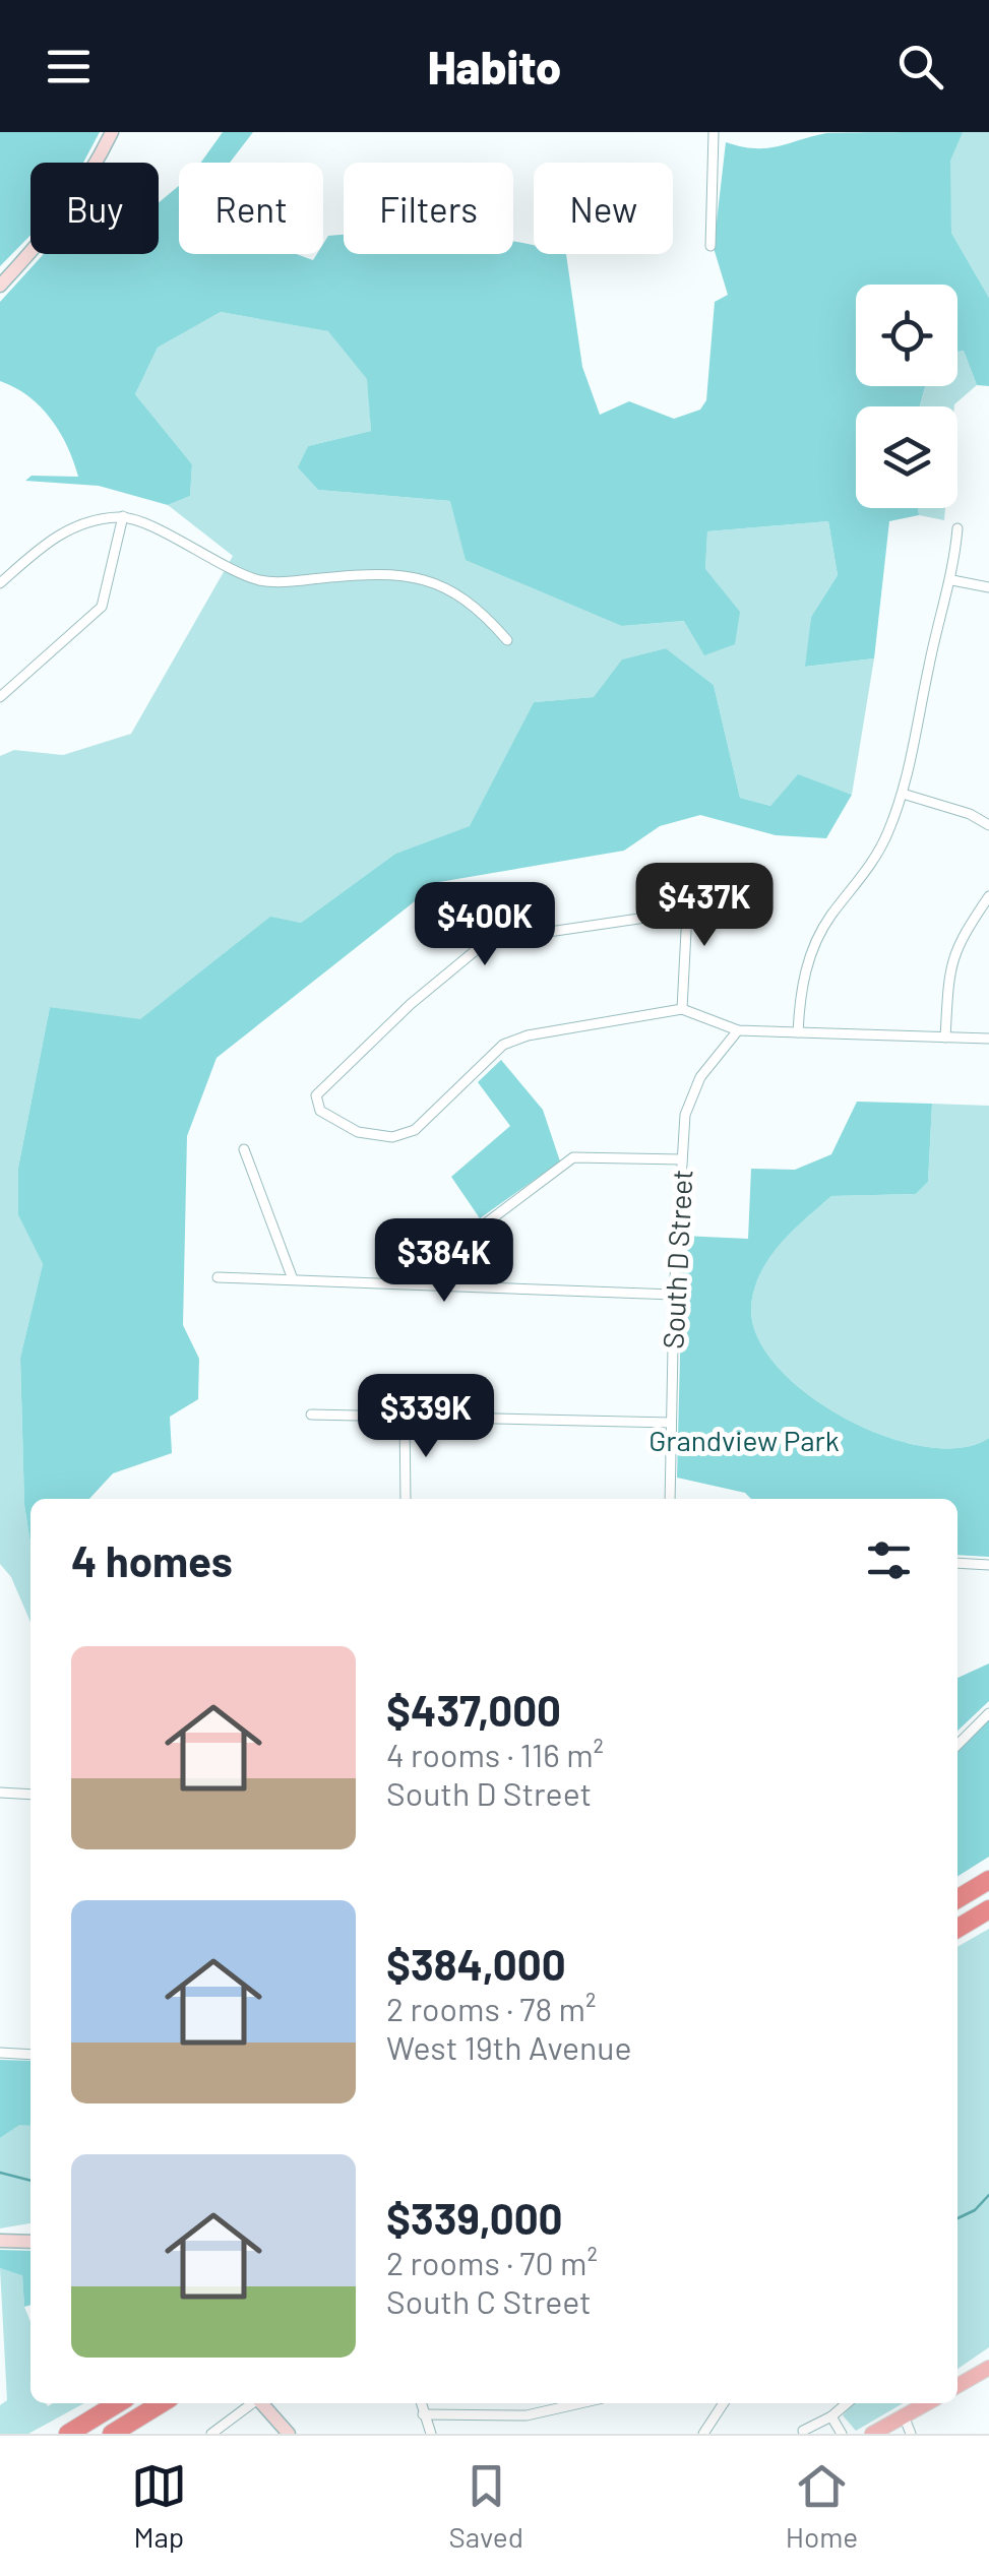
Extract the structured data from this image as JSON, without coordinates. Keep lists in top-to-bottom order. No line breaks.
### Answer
{"streets":{"street":["South D Street"]},"parks":["Grandview Park"],"page":{"header":"Habito","chip":["Buy","Rent","Filters","New"],"price":["$437K","$400K","$384K","$339K"],"heading":"4 homes","list":[{"name":"$437,000","note":"4 rooms · 116 m² · South D Street"},{"name":"$384,000","note":"2 rooms · 78 m² · West 19th Avenue"},{"name":"$339,000","note":"2 rooms · 70 m² · South C Street"}],"tabs":["Map","Saved","Home"]}}
